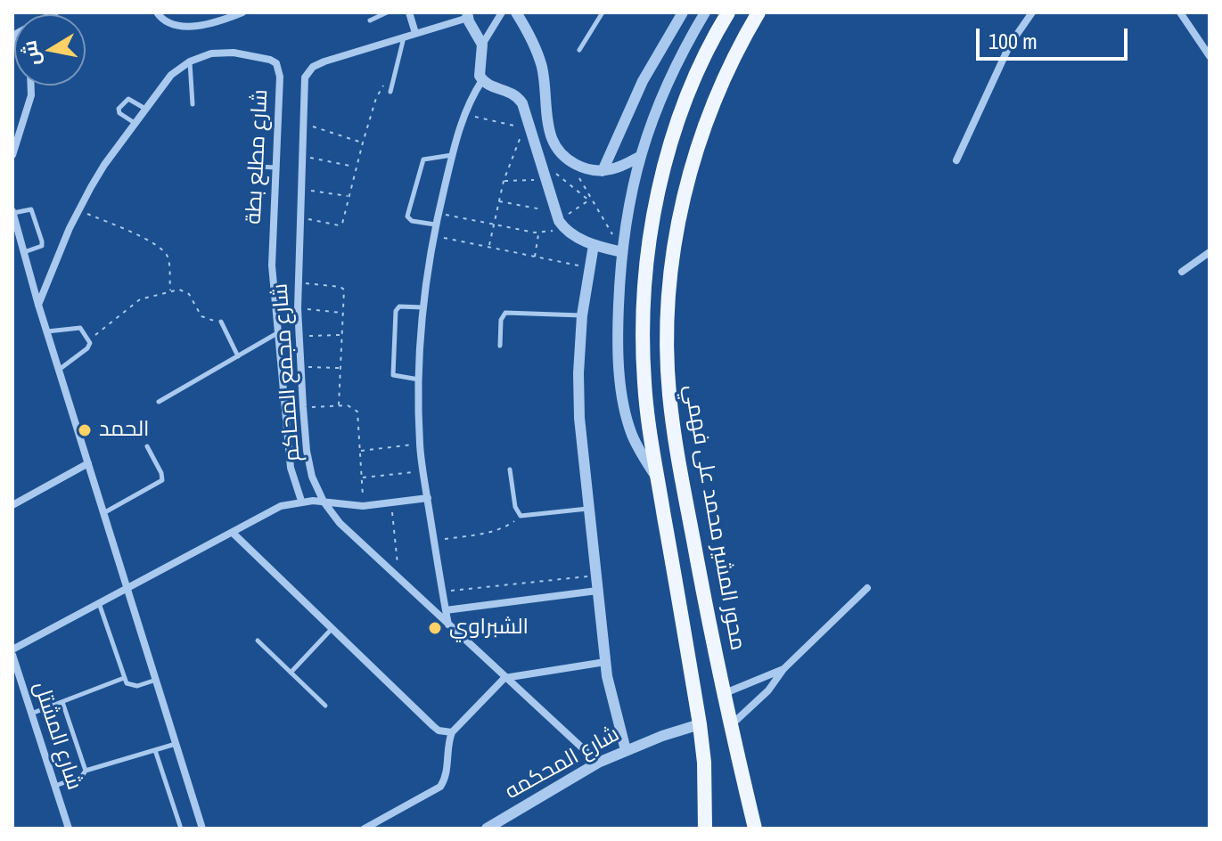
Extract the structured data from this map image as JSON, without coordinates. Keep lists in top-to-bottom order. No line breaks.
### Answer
{"streets":{"main road":["محور المشير محمد على فهمي"],"street":["شارع مطلع بطة","شارع مجمع المحاكم","شارع المشتل","شارع المحكمه"]},"crossings":[["شارع مجمع المحاكم","شارع المحكمه"]],"places":["الحمد","الشبراوي"],"scale_bar":"100 m","north":"left"}
